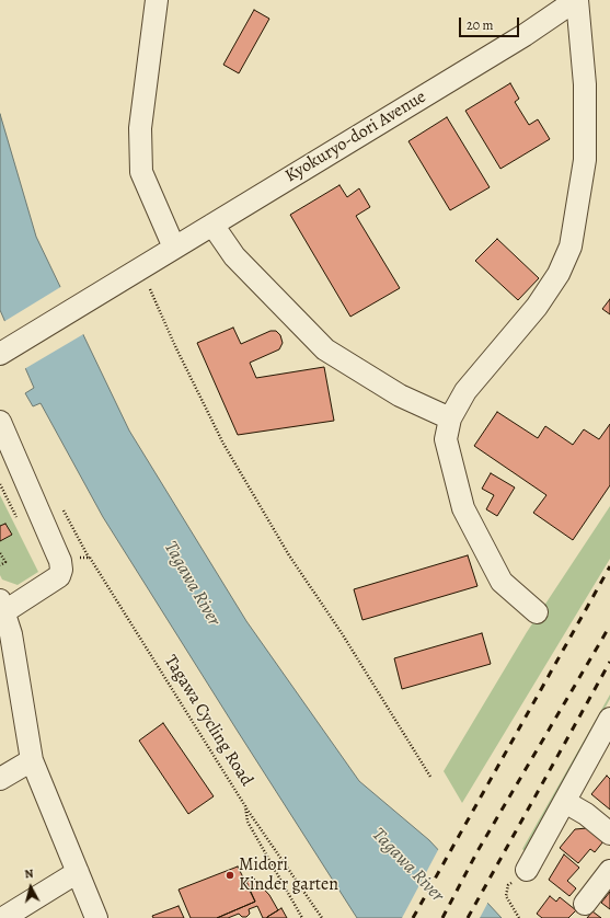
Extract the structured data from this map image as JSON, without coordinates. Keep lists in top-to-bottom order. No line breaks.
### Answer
{"streets":{"street":["Kyokuryo-dori Avenue"],"path":["Tagawa Cycling Road"]},"water":["Tagawa River"],"places":["Midori Kinder garten"],"scale_bar":"20 m","north":"top"}
